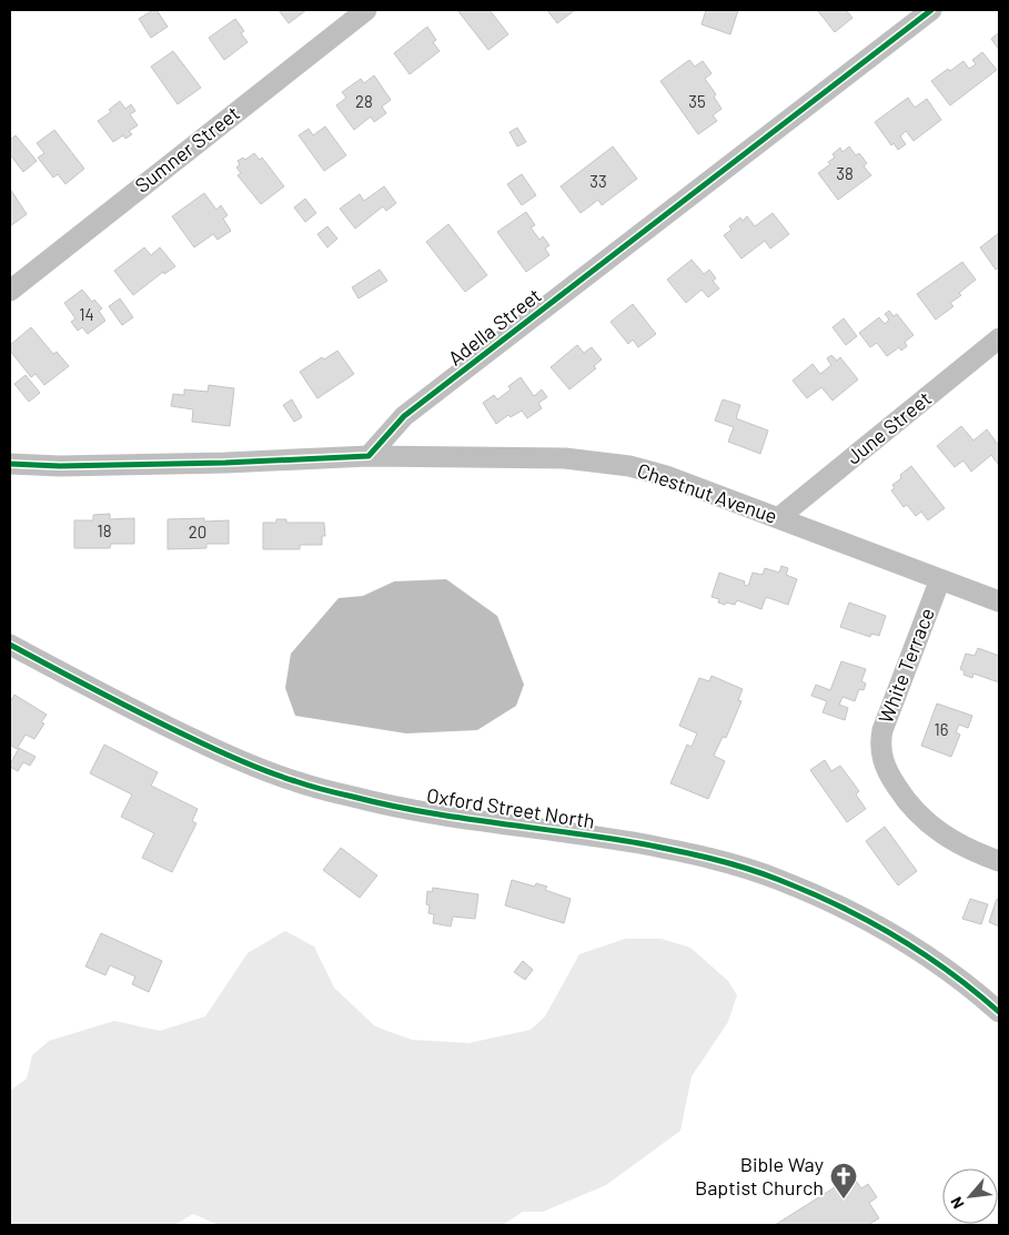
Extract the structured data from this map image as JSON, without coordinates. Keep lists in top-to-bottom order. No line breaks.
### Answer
{"streets":{"street":["Sumner Street","Adella Street","June Street","Chestnut Avenue","White Terrace","Oxford Street North"]},"crossings":[["Adella Street","Chestnut Avenue"],["June Street","Chestnut Avenue"],["Chestnut Avenue","White Terrace"]],"places":{"church":["Bible Way Baptist Church"]},"house_numbers":["28","35","38","33","14","18","20","16"],"north":"bottom left"}
